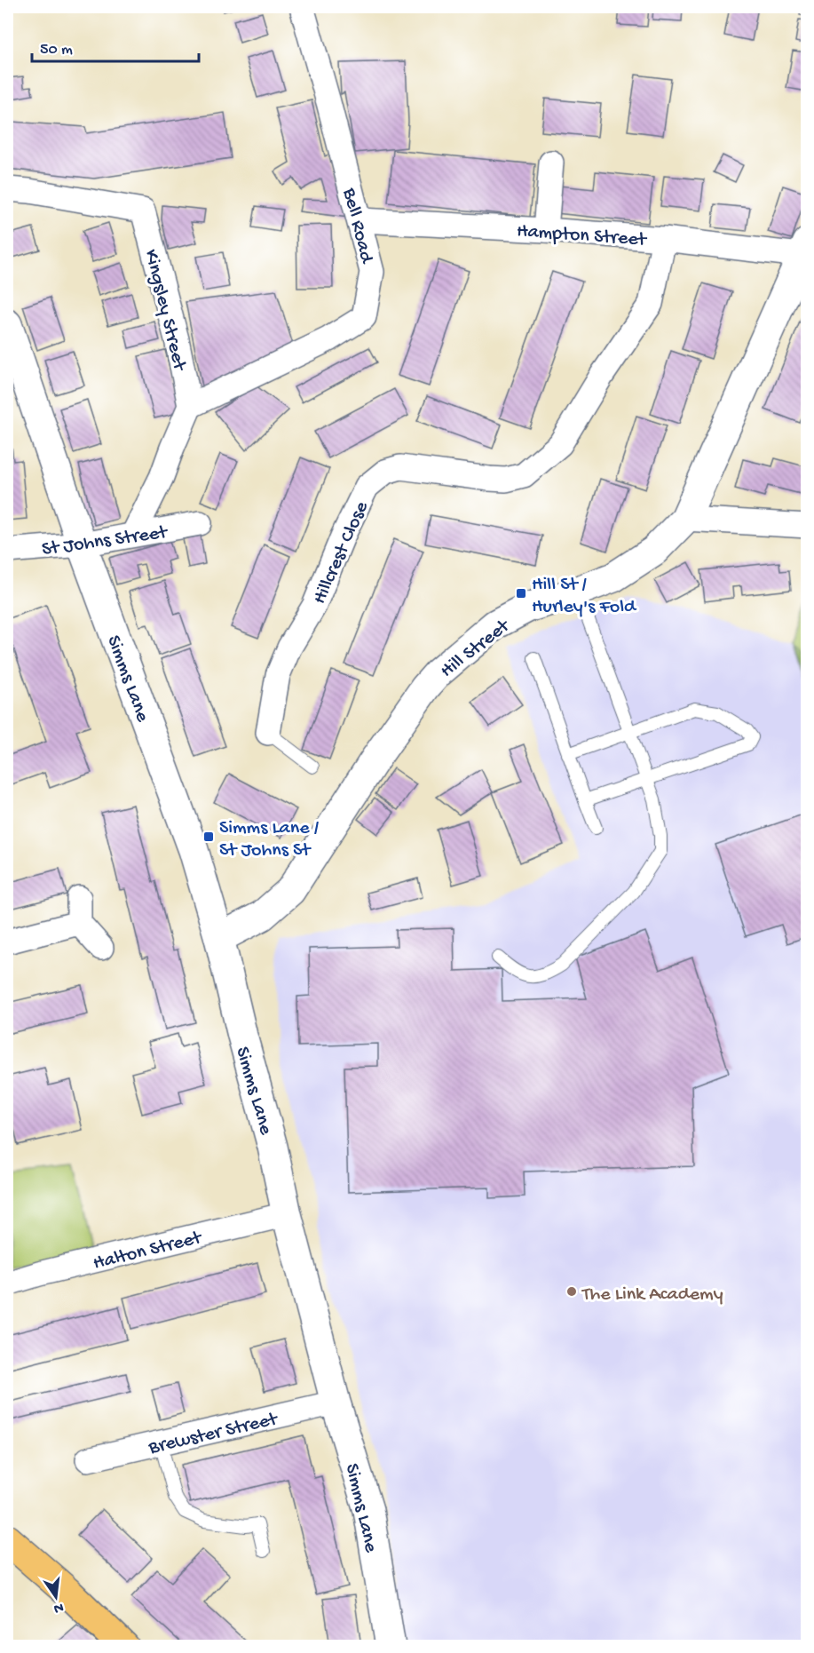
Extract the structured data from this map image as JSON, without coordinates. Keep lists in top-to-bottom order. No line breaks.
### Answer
{"streets":{"street":["Bell Road","Hampton Street","Kingsley Street","St Johns Street","Hillcrest Close","Hill Street","Simms Lane","Halton Street","Brewster Street"]},"crossings":[["Bell Road","Hampton Street"],["Bell Road","Kingsley Street"],["Hampton Street","Hillcrest Close"],["Hampton Street","Hill Street"],["St Johns Street","Simms Lane"],["Hill Street","Simms Lane"],["Simms Lane","Halton Street"],["Simms Lane","Brewster Street"]],"places":{"transit":["Hill St / Hurley's Fold","Simms Lane / St Johns St"],"other":["The Link Academy"]},"scale_bar":"50 m","north":"bottom"}
